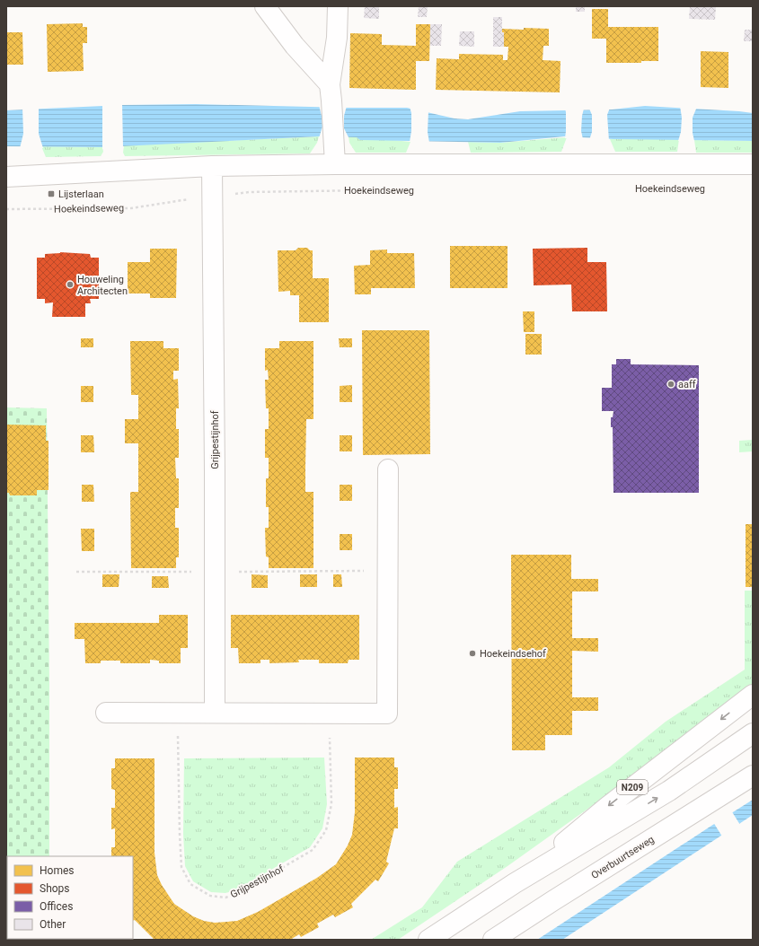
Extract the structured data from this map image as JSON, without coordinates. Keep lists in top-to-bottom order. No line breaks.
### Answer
{"streets":{"street":["Grijpestijnhof","N209","Overbuurtseweg"],"path":["Hoekeindseweg"]},"crossings":[["Hoekeindseweg","Grijpestijnhof"]],"places":{"transit":["Lijsterlaan"],"other":["Houweling Architecten","aaff","Hoekeindsehof"]},"legend":["Homes","Shops","Offices","Other"]}
